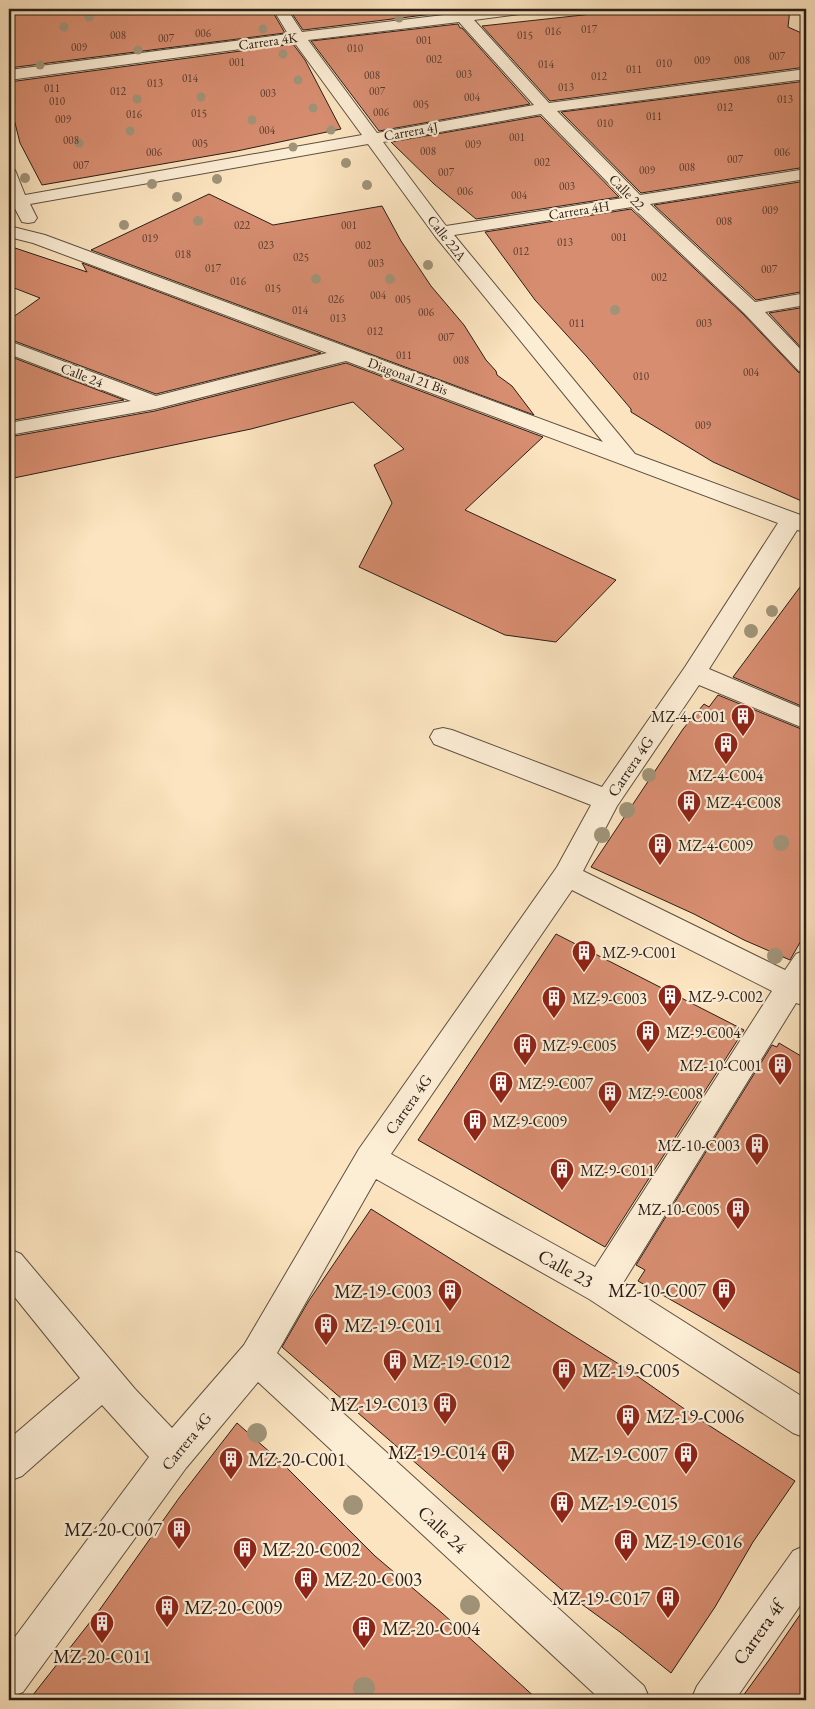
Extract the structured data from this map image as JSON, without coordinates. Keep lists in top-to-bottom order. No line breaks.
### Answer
{"streets":{"street":["Carrera 4K","Carrera 4J","Calle 22","Carrera 4H","Calle 22A","Calle 24","Diagonal 21 Bis","Carrera 4G","Calle 23","Carrera 4f"]},"crossings":[["Carrera 4K","Calle 22"],["Carrera 4K","Calle 22A"],["Carrera 4J","Calle 22"],["Carrera 4J","Calle 22A"],["Calle 22","Carrera 4H"],["Carrera 4H","Calle 22A"],["Calle 22A","Diagonal 21 Bis"],["Calle 24","Carrera 4G"],["Diagonal 21 Bis","Carrera 4G"],["Carrera 4G","Calle 23"]],"places":{"building":["MZ-4-C001","MZ-4-C004","MZ-4-C008","MZ-4-C009","MZ-9-C001","MZ-9-C002","MZ-9-C003","MZ-9-C004","MZ-9-C005","MZ-10-C001","MZ-9-C007","MZ-9-C008","MZ-9-C009","MZ-10-C003","MZ-9-C011","MZ-10-C005","MZ-10-C007","MZ-19-C003","MZ-19-C011","MZ-19-C012","MZ-19-C005","MZ-19-C013","MZ-19-C006","MZ-19-C014","MZ-19-C007","MZ-20-C001","MZ-19-C015","MZ-20-C007","MZ-19-C016","MZ-20-C002","MZ-20-C003","MZ-19-C017","MZ-20-C009","MZ-20-C011","MZ-20-C004"]},"house_numbers":["017","016","006","008","015","007","001","009","010","007","002","009","008","001","010","014","011","003","008","012","014","013","013","011","012","007","003","004","013","010","005","012","006","015","016","011","009","010","004","001","008","005","009","008","006","006","007","002","007","008","009","007","003","006","004","009","008","022","001","001","019","013","023","002","012","018","025","003","017","007","002","016","015","004","026","005","014","006","013","011","003","012","007","011","008","004","010","009"]}
